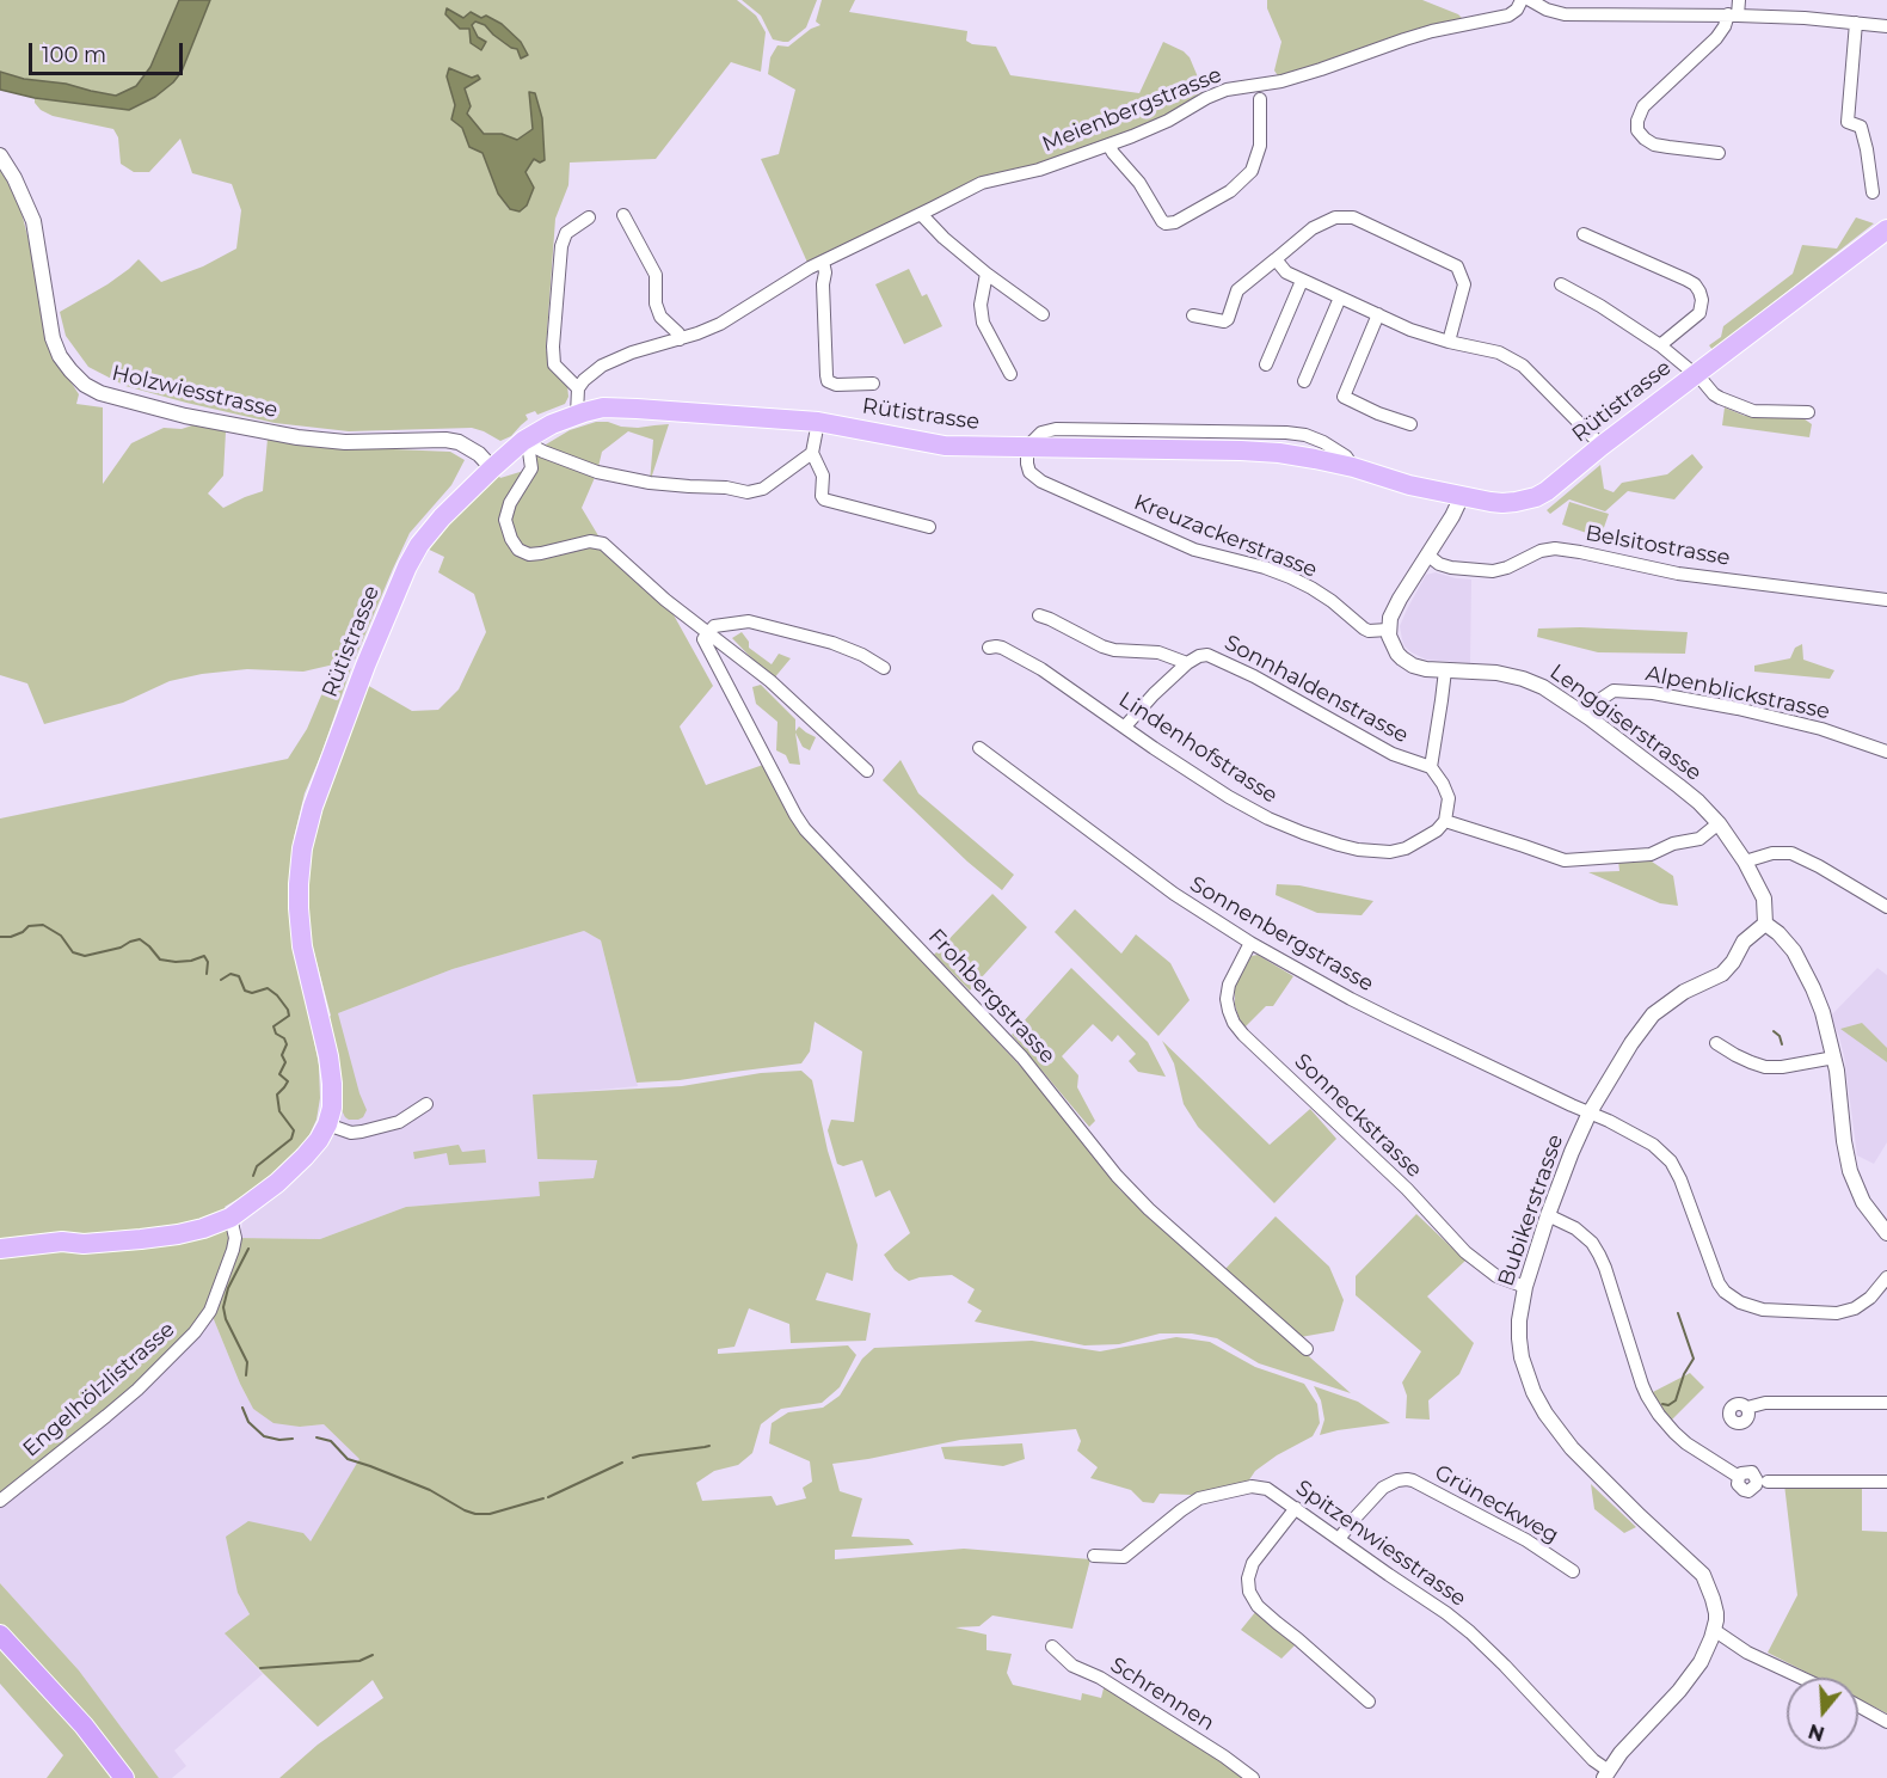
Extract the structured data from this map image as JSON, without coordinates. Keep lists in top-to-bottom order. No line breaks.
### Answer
{"streets":{"main road":["Rütistrasse"],"street":["Meienbergstrasse","Holzwiesstrasse","Kreuzackerstrasse","Belsitostrasse","Sonnhaldenstrasse","Alpenblickstrasse","Lenggiserstrasse","Lindenhofstrasse","Sonnenbergstrasse","Frohbergstrasse","Sonneckstrasse","Bubikerstrasse","Engelhölzlistrasse","Grüneckweg","Spitzenwiesstrasse","Schrennen"]},"crossings":[["Holzwiesstrasse","Rütistrasse"],["Rütistrasse","Kreuzackerstrasse"],["Rütistrasse","Engelhölzlistrasse"],["Kreuzackerstrasse","Lenggiserstrasse"],["Alpenblickstrasse","Lenggiserstrasse"],["Lenggiserstrasse","Bubikerstrasse"],["Sonnenbergstrasse","Sonneckstrasse"],["Sonnenbergstrasse","Bubikerstrasse"],["Sonneckstrasse","Bubikerstrasse"],["Bubikerstrasse","Spitzenwiesstrasse"],["Grüneckweg","Spitzenwiesstrasse"]],"scale_bar":"100 m","north":"bottom"}
